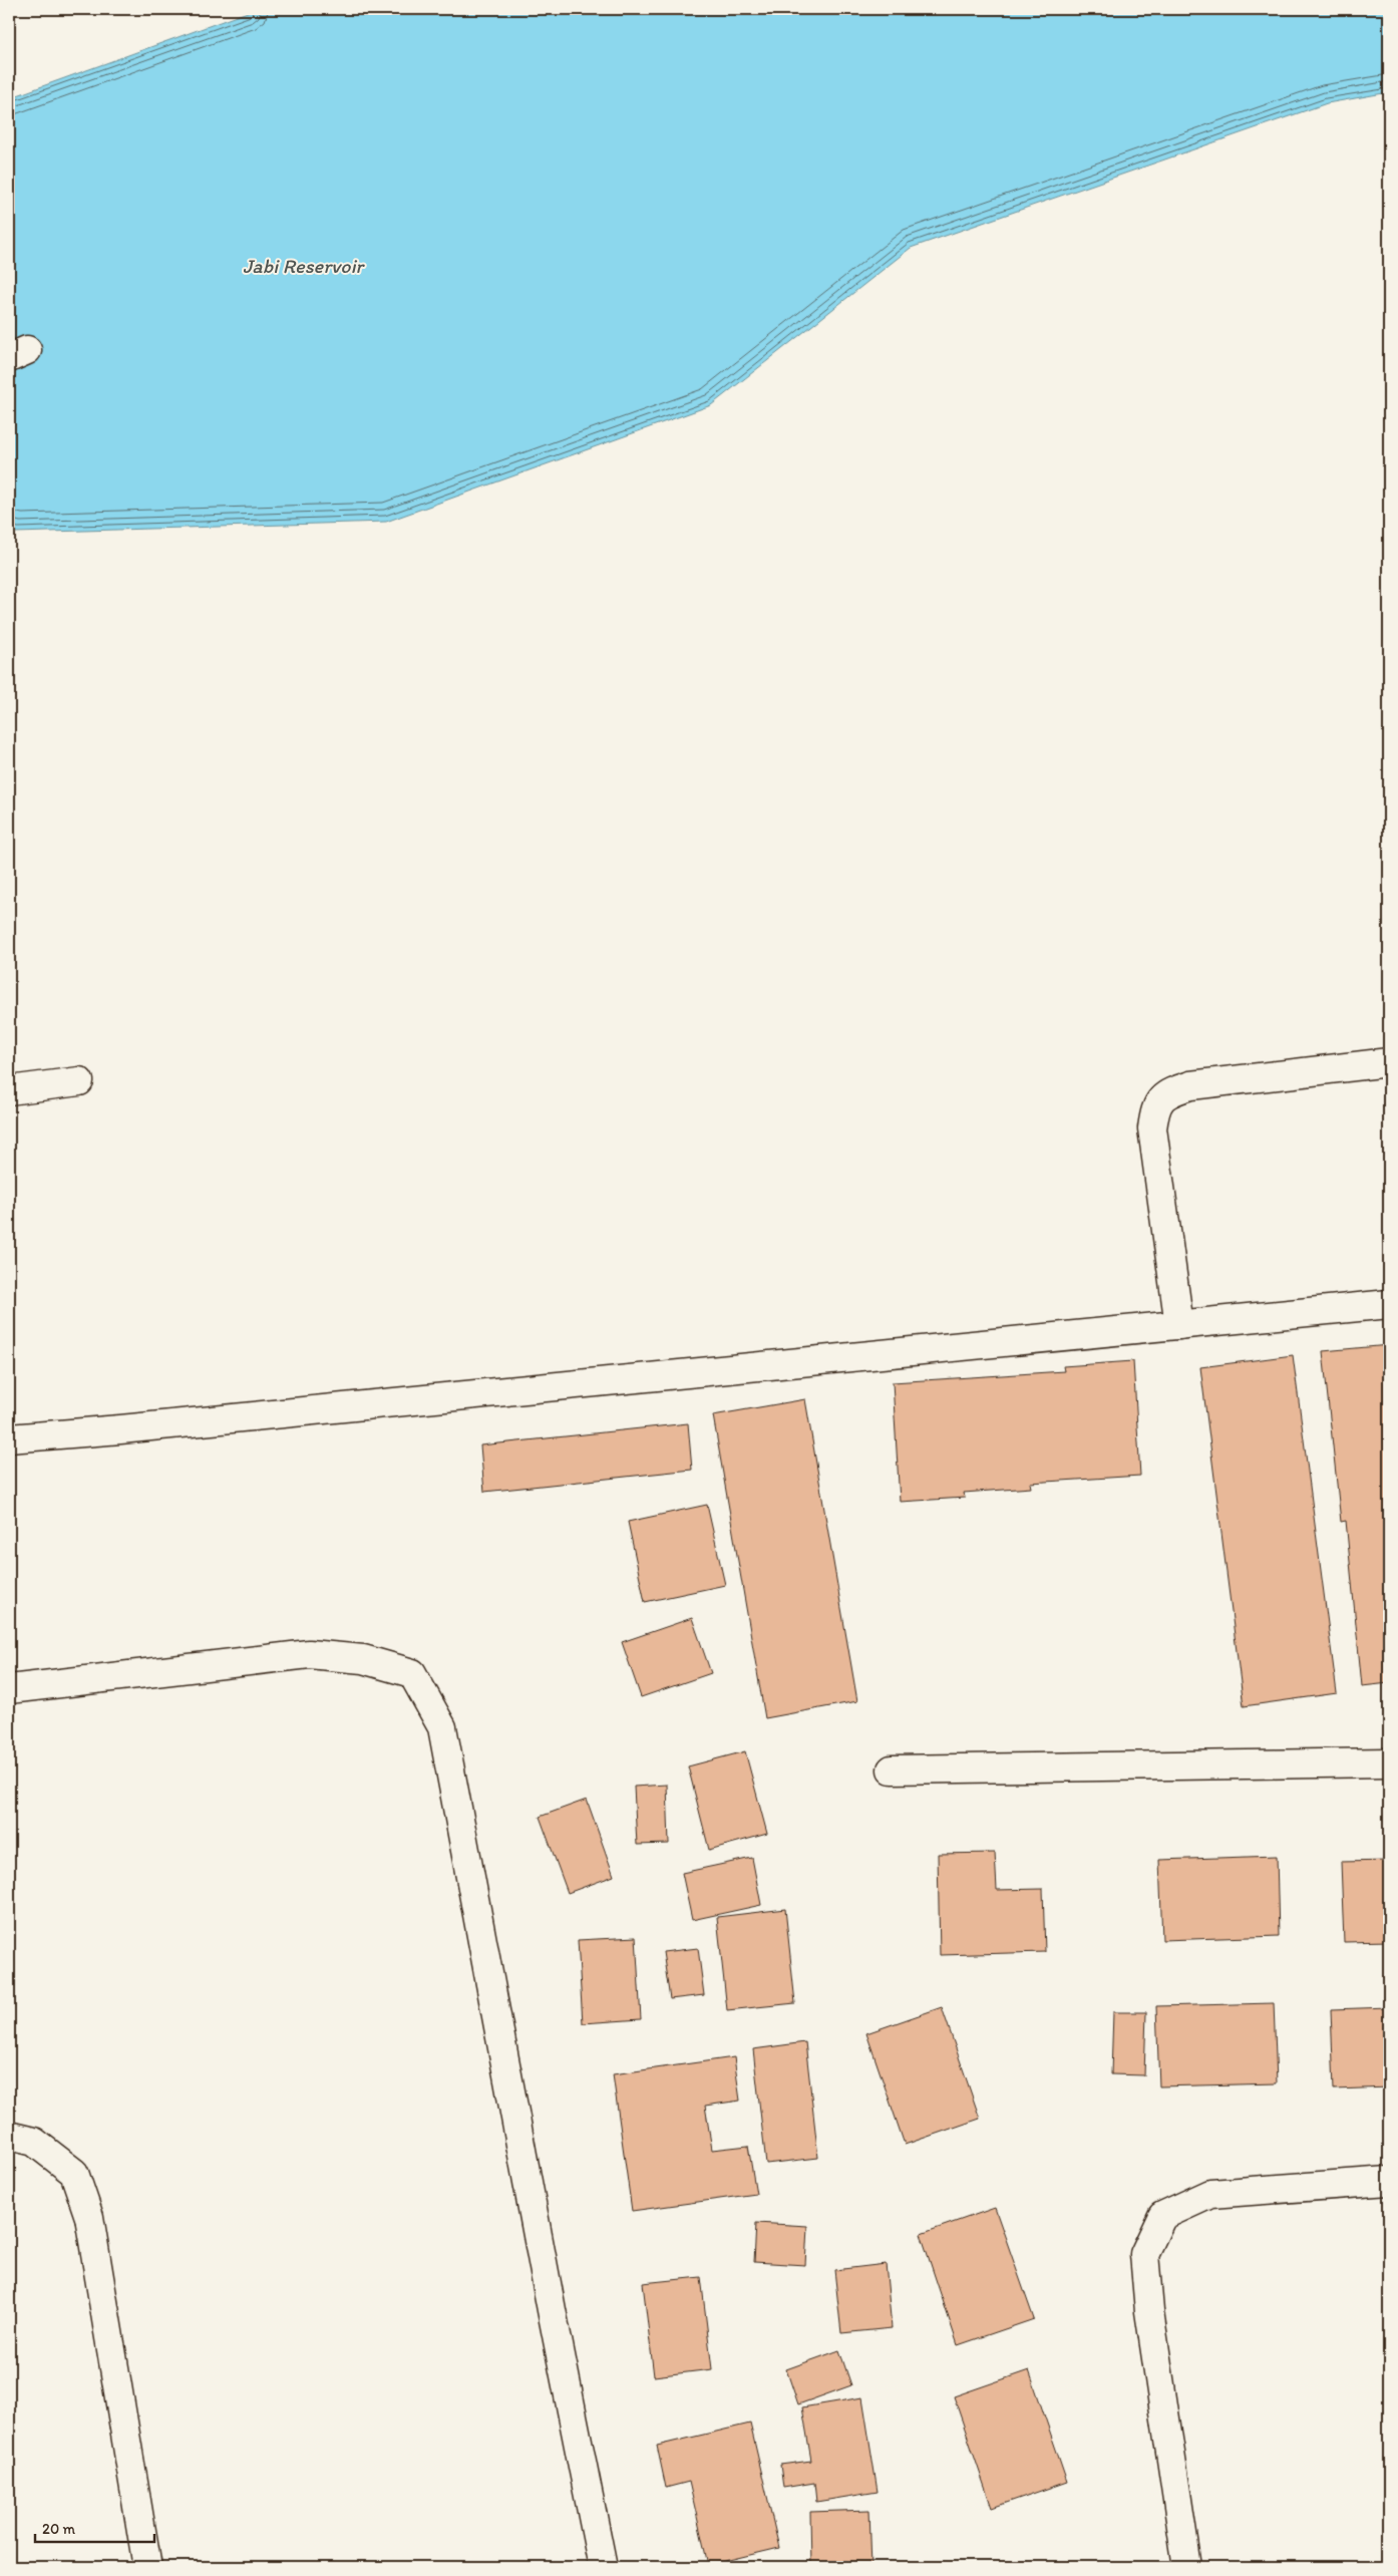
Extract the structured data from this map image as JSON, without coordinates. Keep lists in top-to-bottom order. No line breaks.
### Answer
{"water":["Jabi Reservoir"],"scale_bar":"20 m"}
